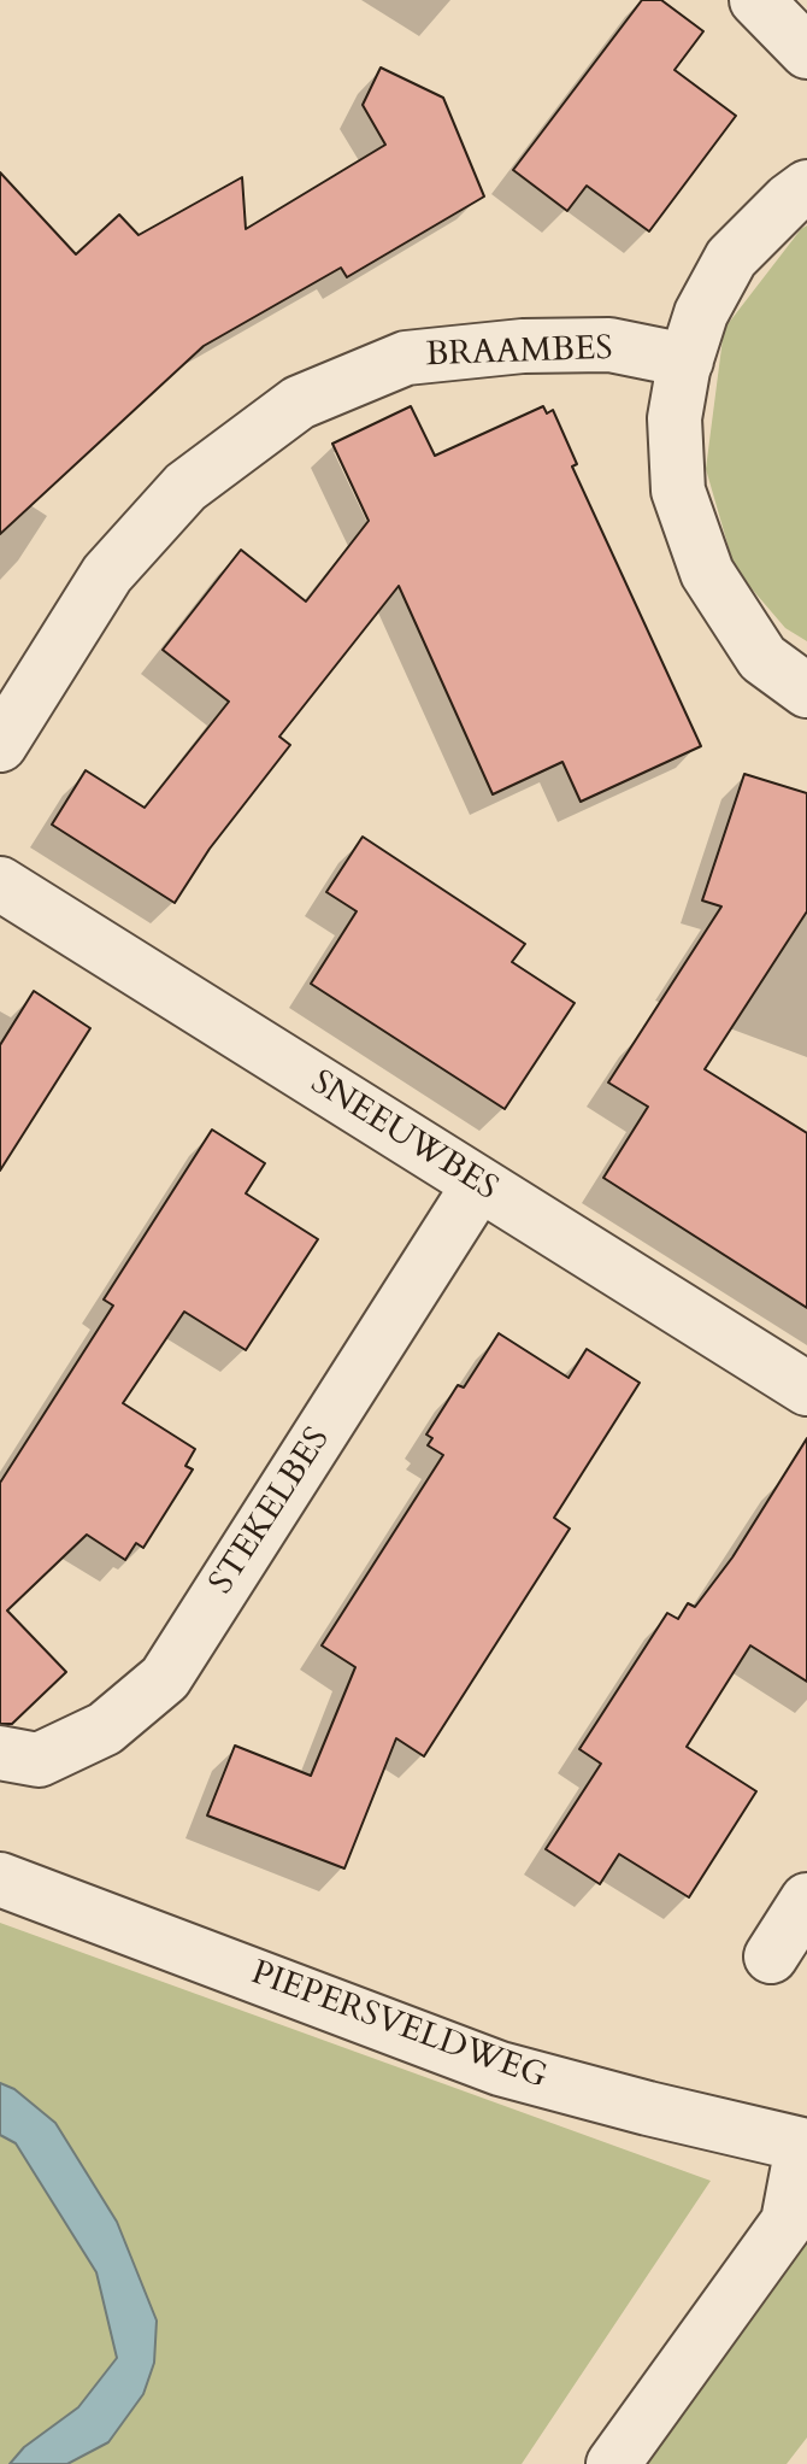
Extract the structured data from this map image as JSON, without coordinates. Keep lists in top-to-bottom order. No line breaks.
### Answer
{"streets":{"street":["BRAAMBES","SNEEUWBES","STEKELBES","PIEPERSVELDWEG"]},"crossings":[["SNEEUWBES","STEKELBES"]]}
